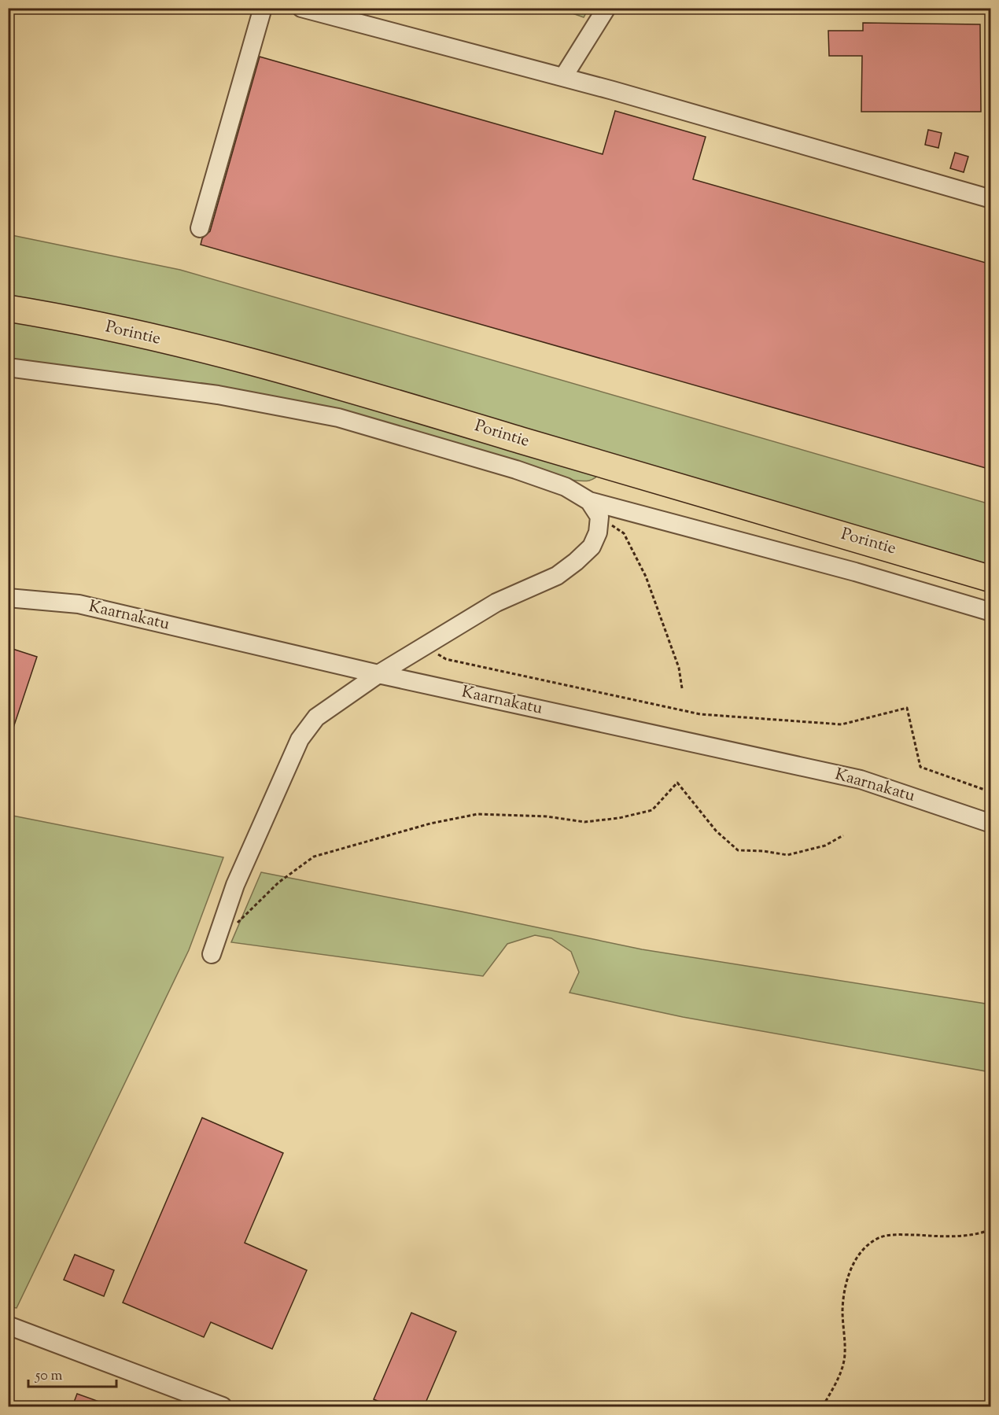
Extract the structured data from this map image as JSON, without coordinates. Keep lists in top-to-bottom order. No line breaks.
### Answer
{"streets":{"highway":["Porintie"],"street":["Kaarnakatu"]},"scale_bar":"50 m"}
